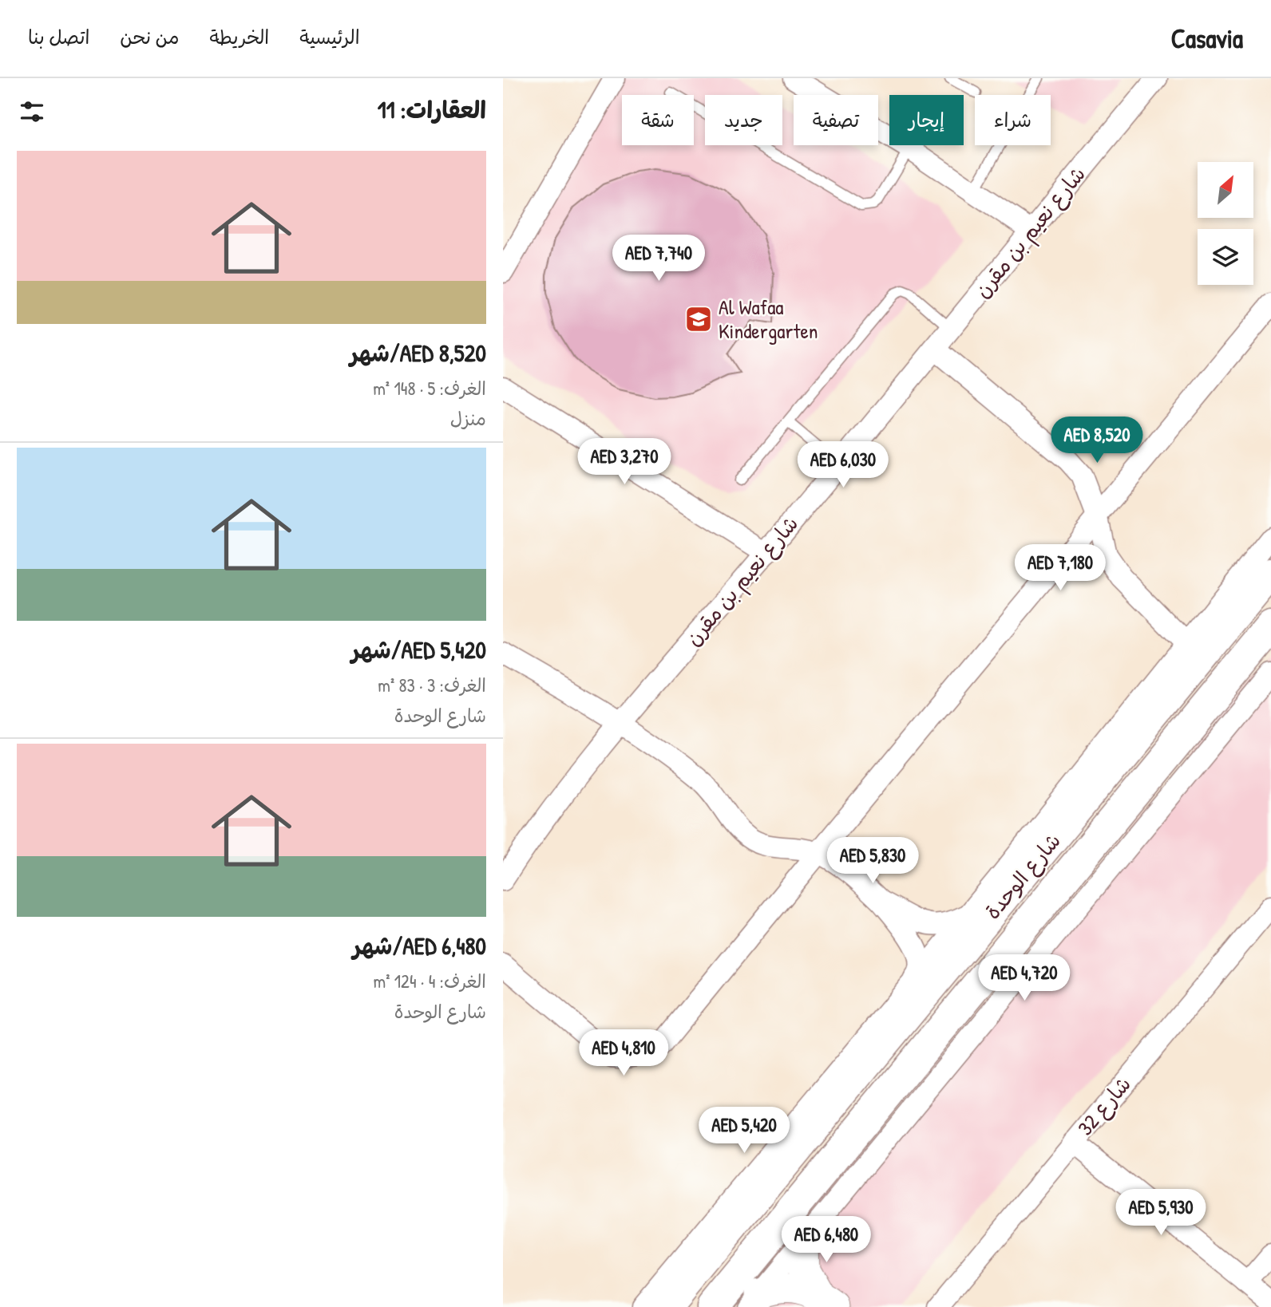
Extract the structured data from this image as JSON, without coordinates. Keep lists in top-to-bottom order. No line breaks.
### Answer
{"streets":{"main road":["شارع الوحدة"],"street":["شارع نعيم بن مقرن","شارع 32"]},"places":{"school or university":["Al Wafaa Kindergarten"]},"north":"top right","page":{"header":"Casavia","nav":["الرئيسية","الخريطة","من نحن","اتصل بنا"],"heading":"العقارات: 11","chip":["شراء","إيجار","تصفية","جديد","شقة"],"list":[{"name":"AED 8,520/شهر","note":"الغرف: 5 · 148 m² · منزل"},{"name":"AED 5,420/شهر","note":"الغرف: 3 · 83 m² · شارع الوحدة"},{"name":"AED 6,480/شهر","note":"الغرف: 4 · 124 m² · شارع الوحدة"}],"price":["AED 7,740","AED 8,520","AED 3,270","AED 6,030","AED 7,180","AED 5,830","AED 4,720","AED 4,810","AED 5,420","AED 5,930","AED 6,480"]}}
